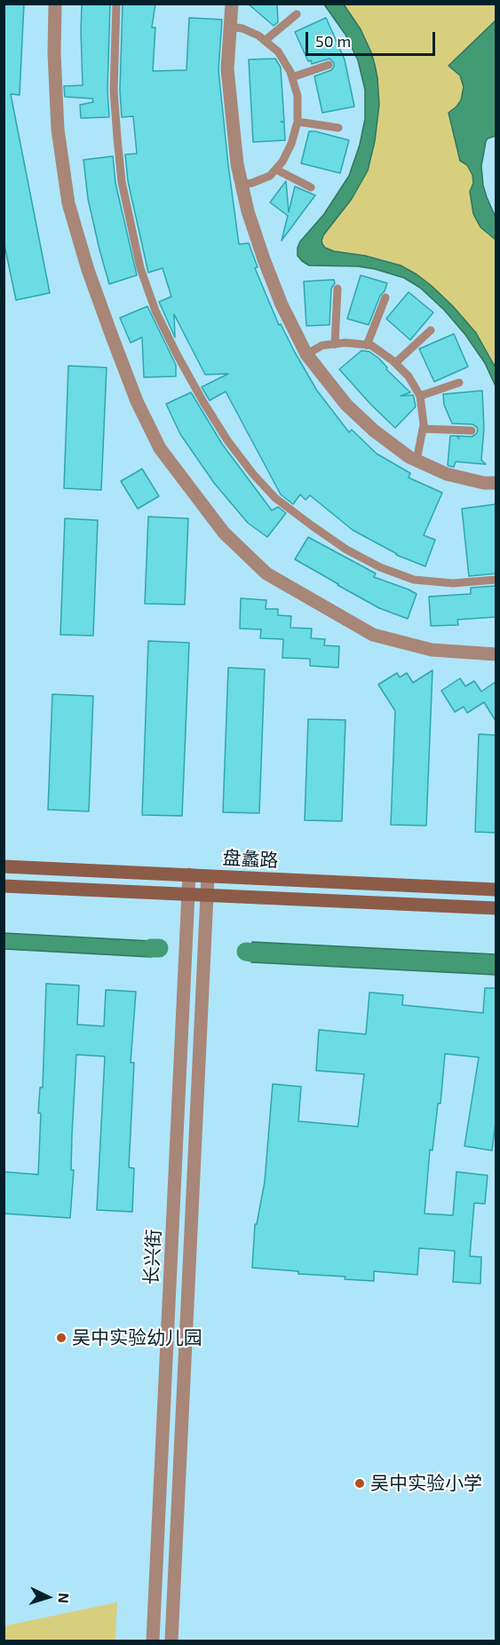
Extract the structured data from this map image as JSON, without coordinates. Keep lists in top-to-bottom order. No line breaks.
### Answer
{"streets":{"main road":["盘蠡路"],"street":["长兴街"]},"crossings":[["盘蠡路","长兴街"]],"places":["吴中实验幼儿园","吴中实验小学"],"scale_bar":"50 m","north":"right"}
